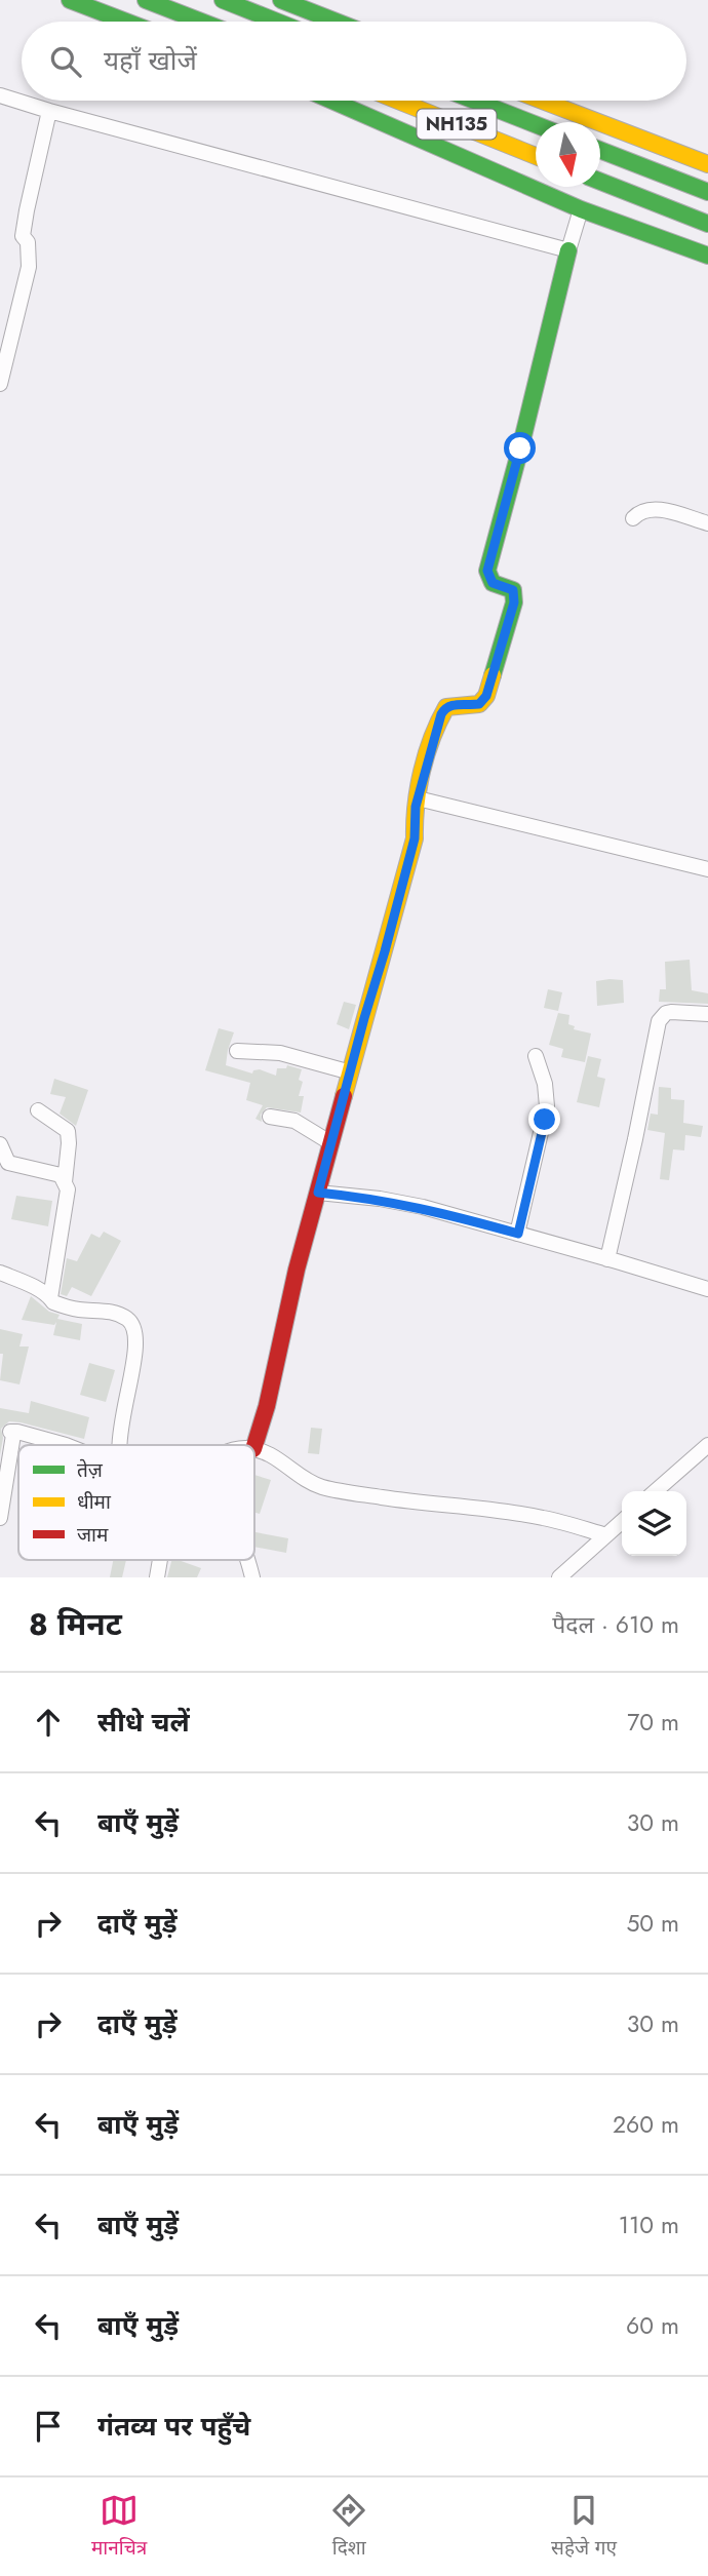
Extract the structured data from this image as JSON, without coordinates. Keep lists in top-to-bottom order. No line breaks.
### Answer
{"streets":{"main road":["NH135"]},"legend":["तेज़","धीमा","जाम"],"north":"bottom","page":{"search":"यहाँ खोजें","heading":["8 मिनट","पैदल · 610 m"],"list":[["सीधे चलें","70 m"],["बाएँ मुड़ें","30 m"],["दाएँ मुड़ें","50 m"],["दाएँ मुड़ें","30 m"],["बाएँ मुड़ें","260 m"],["बाएँ मुड़ें","110 m"],["बाएँ मुड़ें","60 m"],"गंतव्य पर पहुँचे"],"nav":["मानचित्र","दिशा","सहेजे गए"]}}
